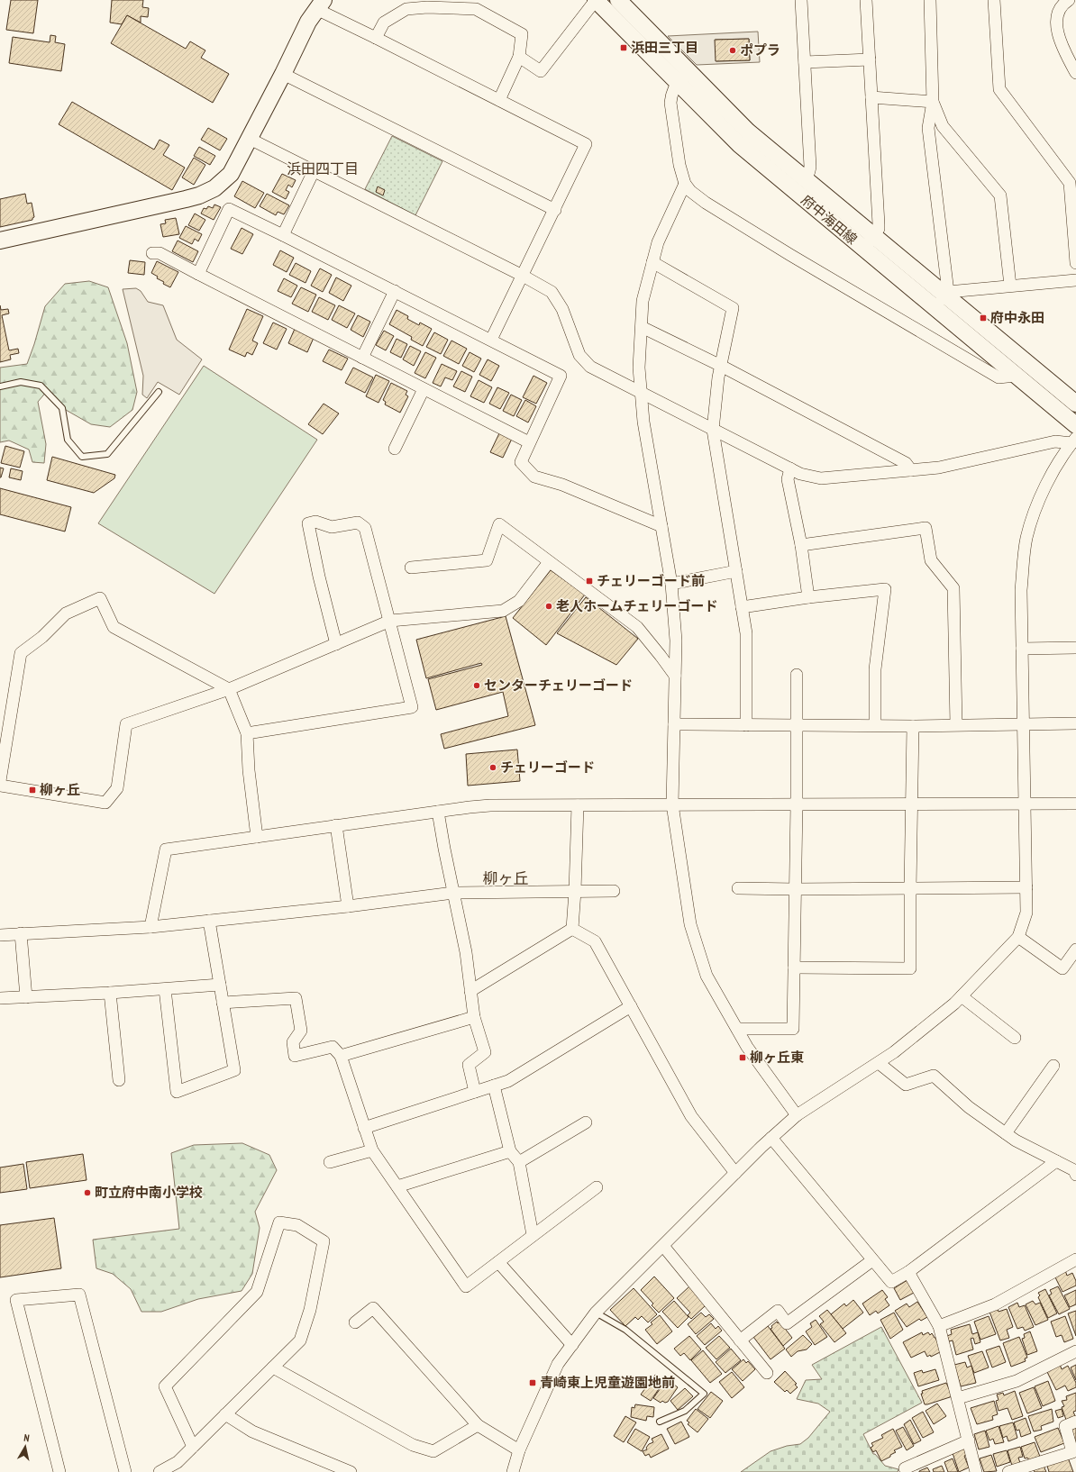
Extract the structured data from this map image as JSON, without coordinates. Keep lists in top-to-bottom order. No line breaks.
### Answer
{"streets":{"main road":["府中海田線"]},"districts":["浜田四丁目","柳ヶ丘"],"places":{"transit":["浜田三丁目","府中永田","チェリーゴード前","柳ヶ丘","柳ヶ丘東","青崎東上児童遊園地前"],"other":["ポプラ","老人ホームチェリーゴード","センターチェリーゴード","チェリーゴード","町立府中南小学校"]},"north":"top"}
